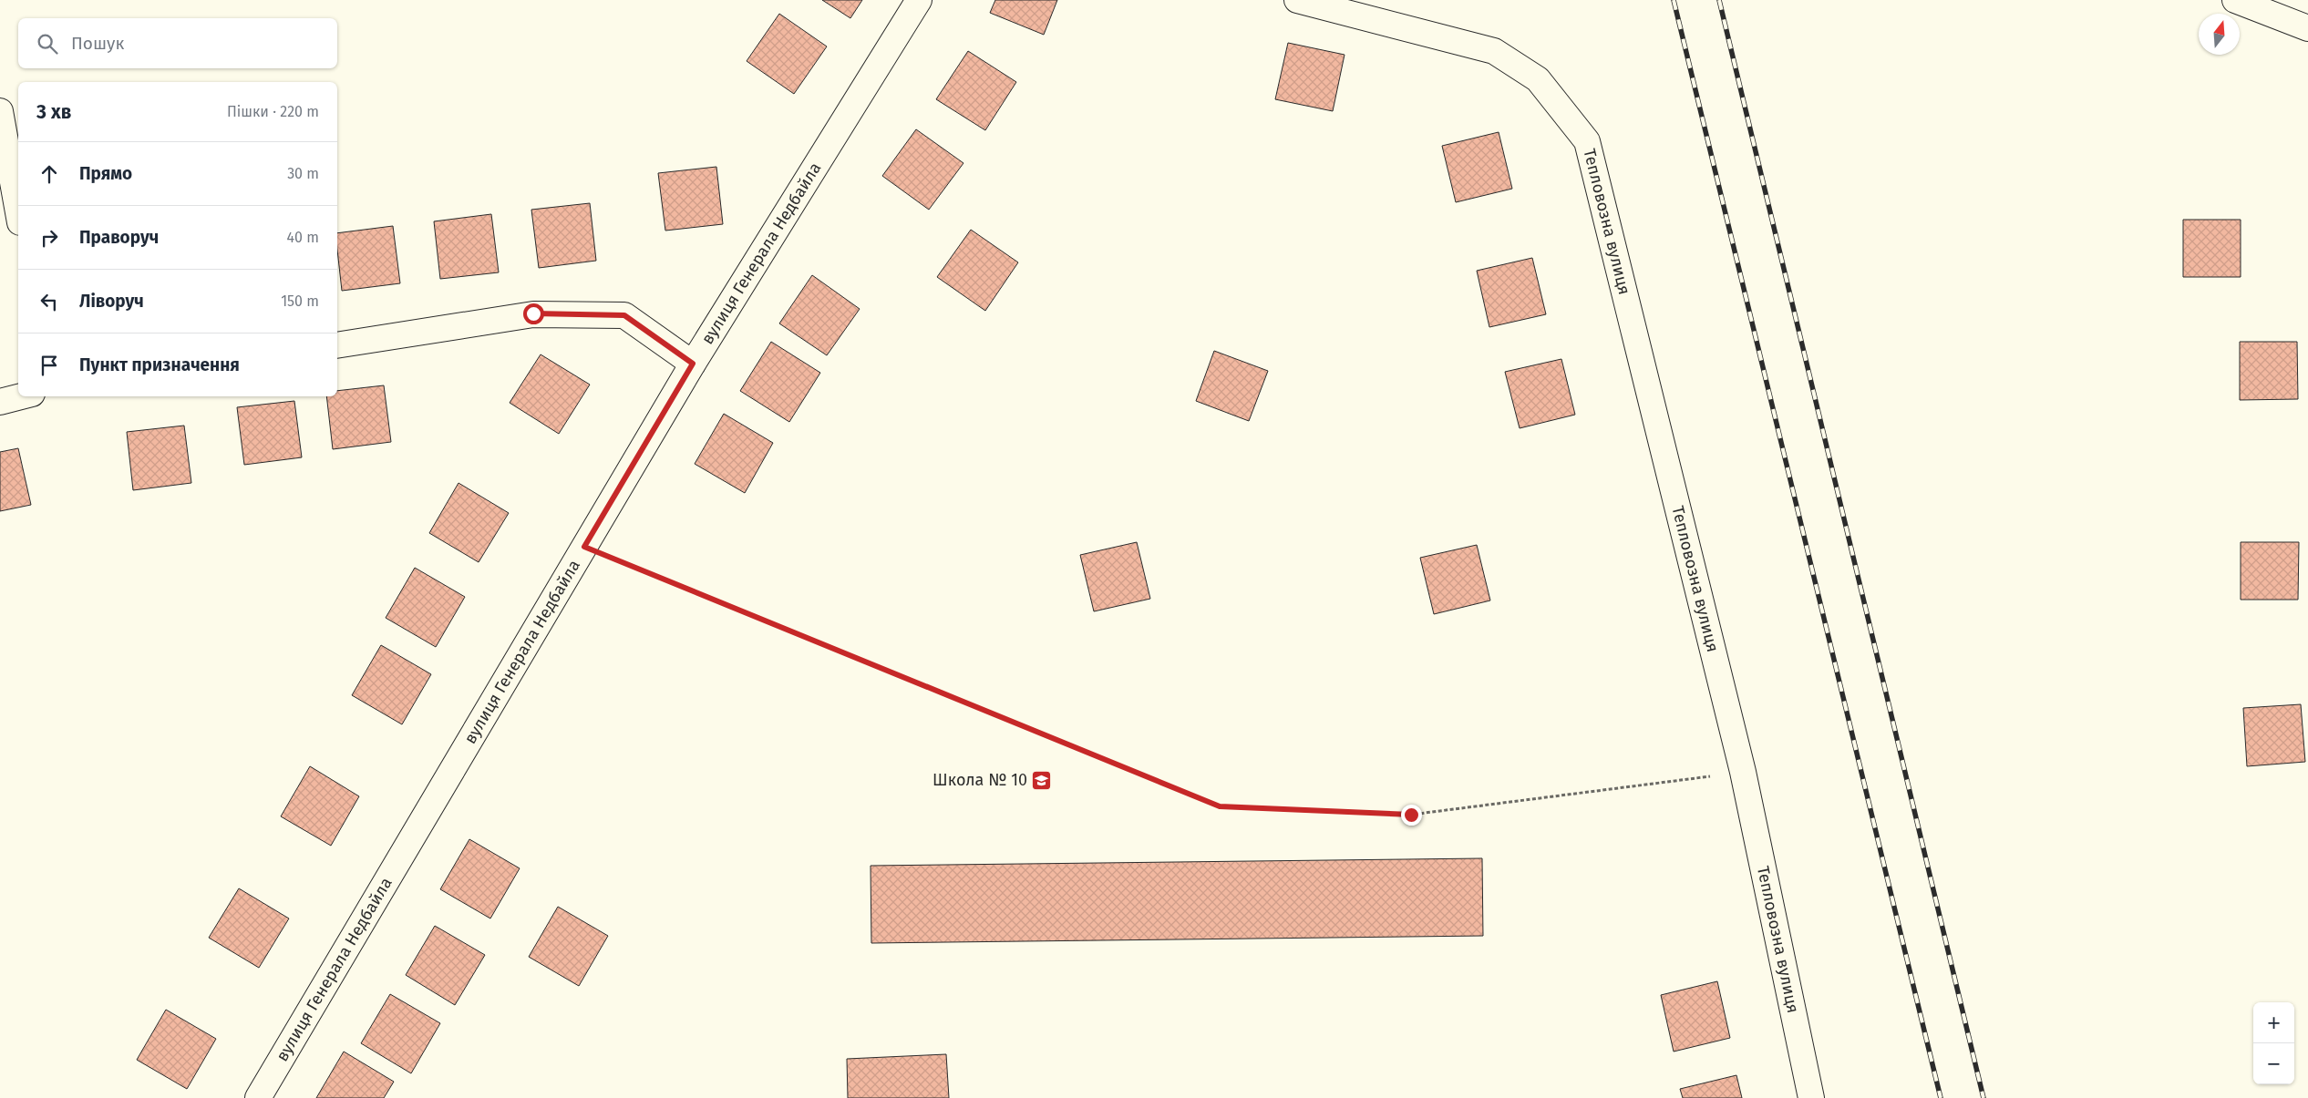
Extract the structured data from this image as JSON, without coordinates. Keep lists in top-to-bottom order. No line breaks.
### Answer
{"streets":{"street":["Тепловозна вулиця","вулиця Генерала Недбайла"]},"places":{"school or university":["Школа № 10"]},"north":"top","page":{"search":"Пошук","heading":["3 хв","Пішки · 220 m"],"list":[["Прямо","30 m"],["Праворуч","40 m"],["Ліворуч","150 m"],"Пункт призначення"],"map_buttons":["+","−"]}}
